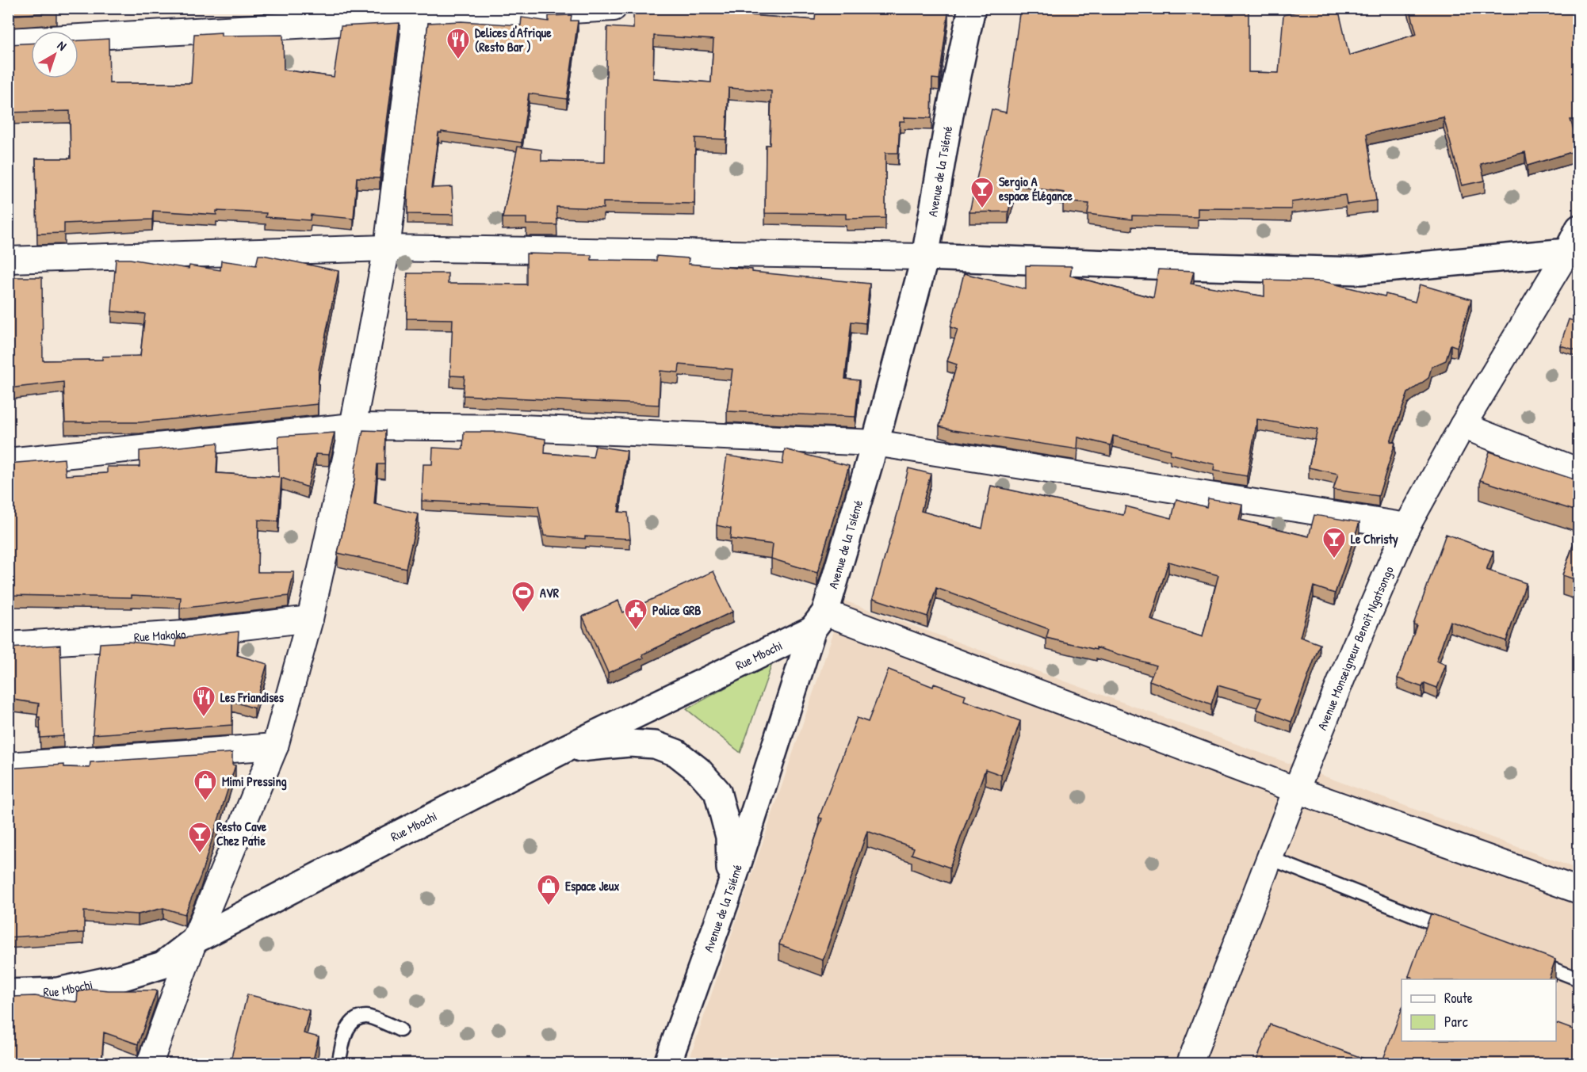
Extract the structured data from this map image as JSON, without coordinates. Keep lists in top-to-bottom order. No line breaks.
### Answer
{"streets":{"main road":["Avenue de la Tsiémé","Avenue Monseigneur Benoît Ngatsongo","Rue Mbochi"],"street":["Rue Makoko"]},"crossings":[["Avenue de la Tsiémé","Rue Mbochi"]],"places":{"restaurant":["Delices d'Afrique (Resto Bar )","Les Friandises"],"bar":["Sergio A espace Élégance","Le Christy","Resto Cave Chez Patie"],"sports":["AVR"],"public building":["Police GRB"],"shop":["Mimi Pressing","Espace Jeux"]},"legend":["Route","Parc"],"north":"top right"}
